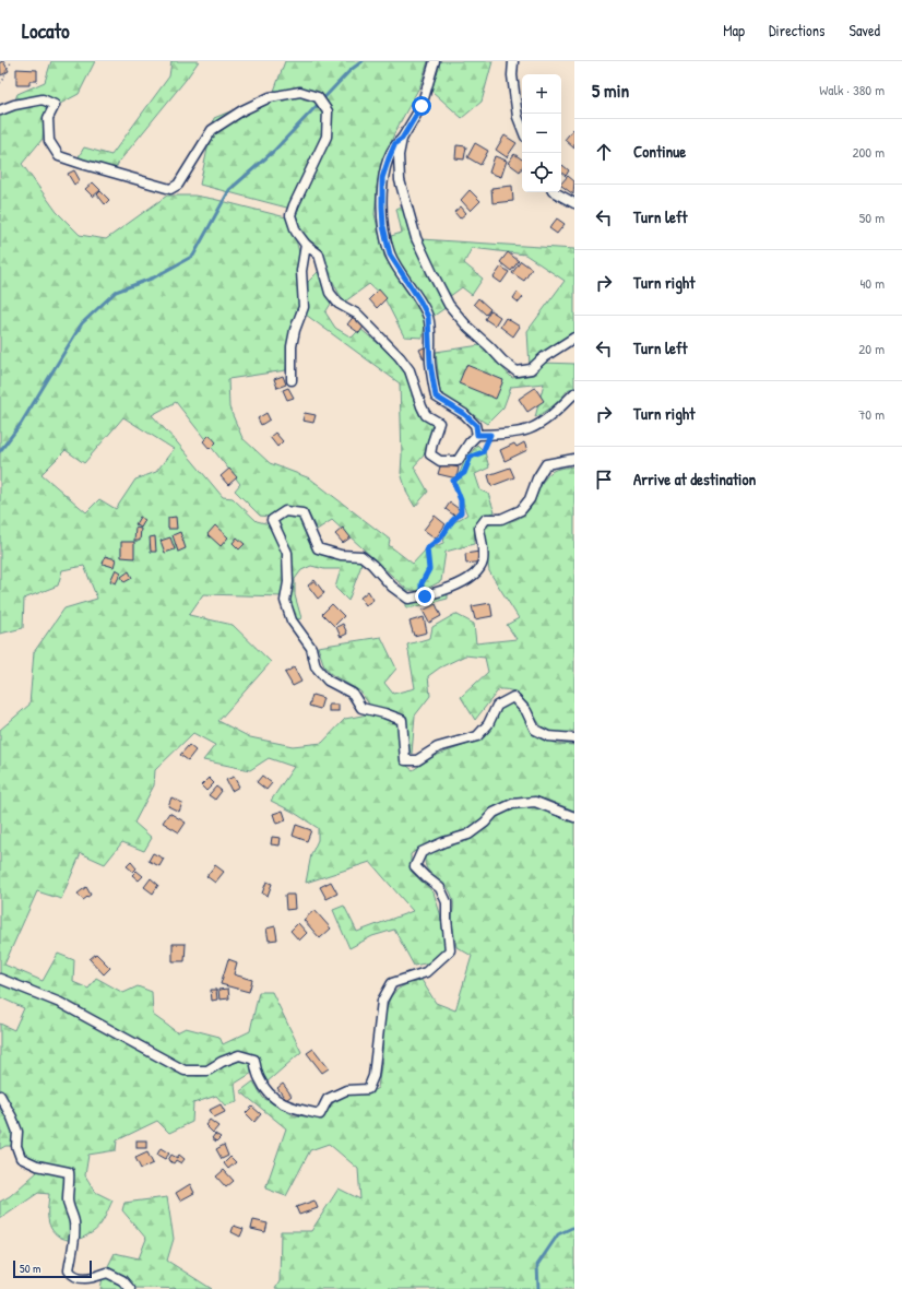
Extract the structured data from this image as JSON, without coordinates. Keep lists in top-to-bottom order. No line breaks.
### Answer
{"scale_bar":"50 m","page":{"header":"Locato","nav":["Map","Directions","Saved"],"heading":["5 min","Walk · 380 m"],"map_buttons":["+","−"],"list":[["Continue","200 m"],["Turn left","50 m"],["Turn right","40 m"],["Turn left","20 m"],["Turn right","70 m"],"Arrive at destination"],"scale":"50 m"}}
